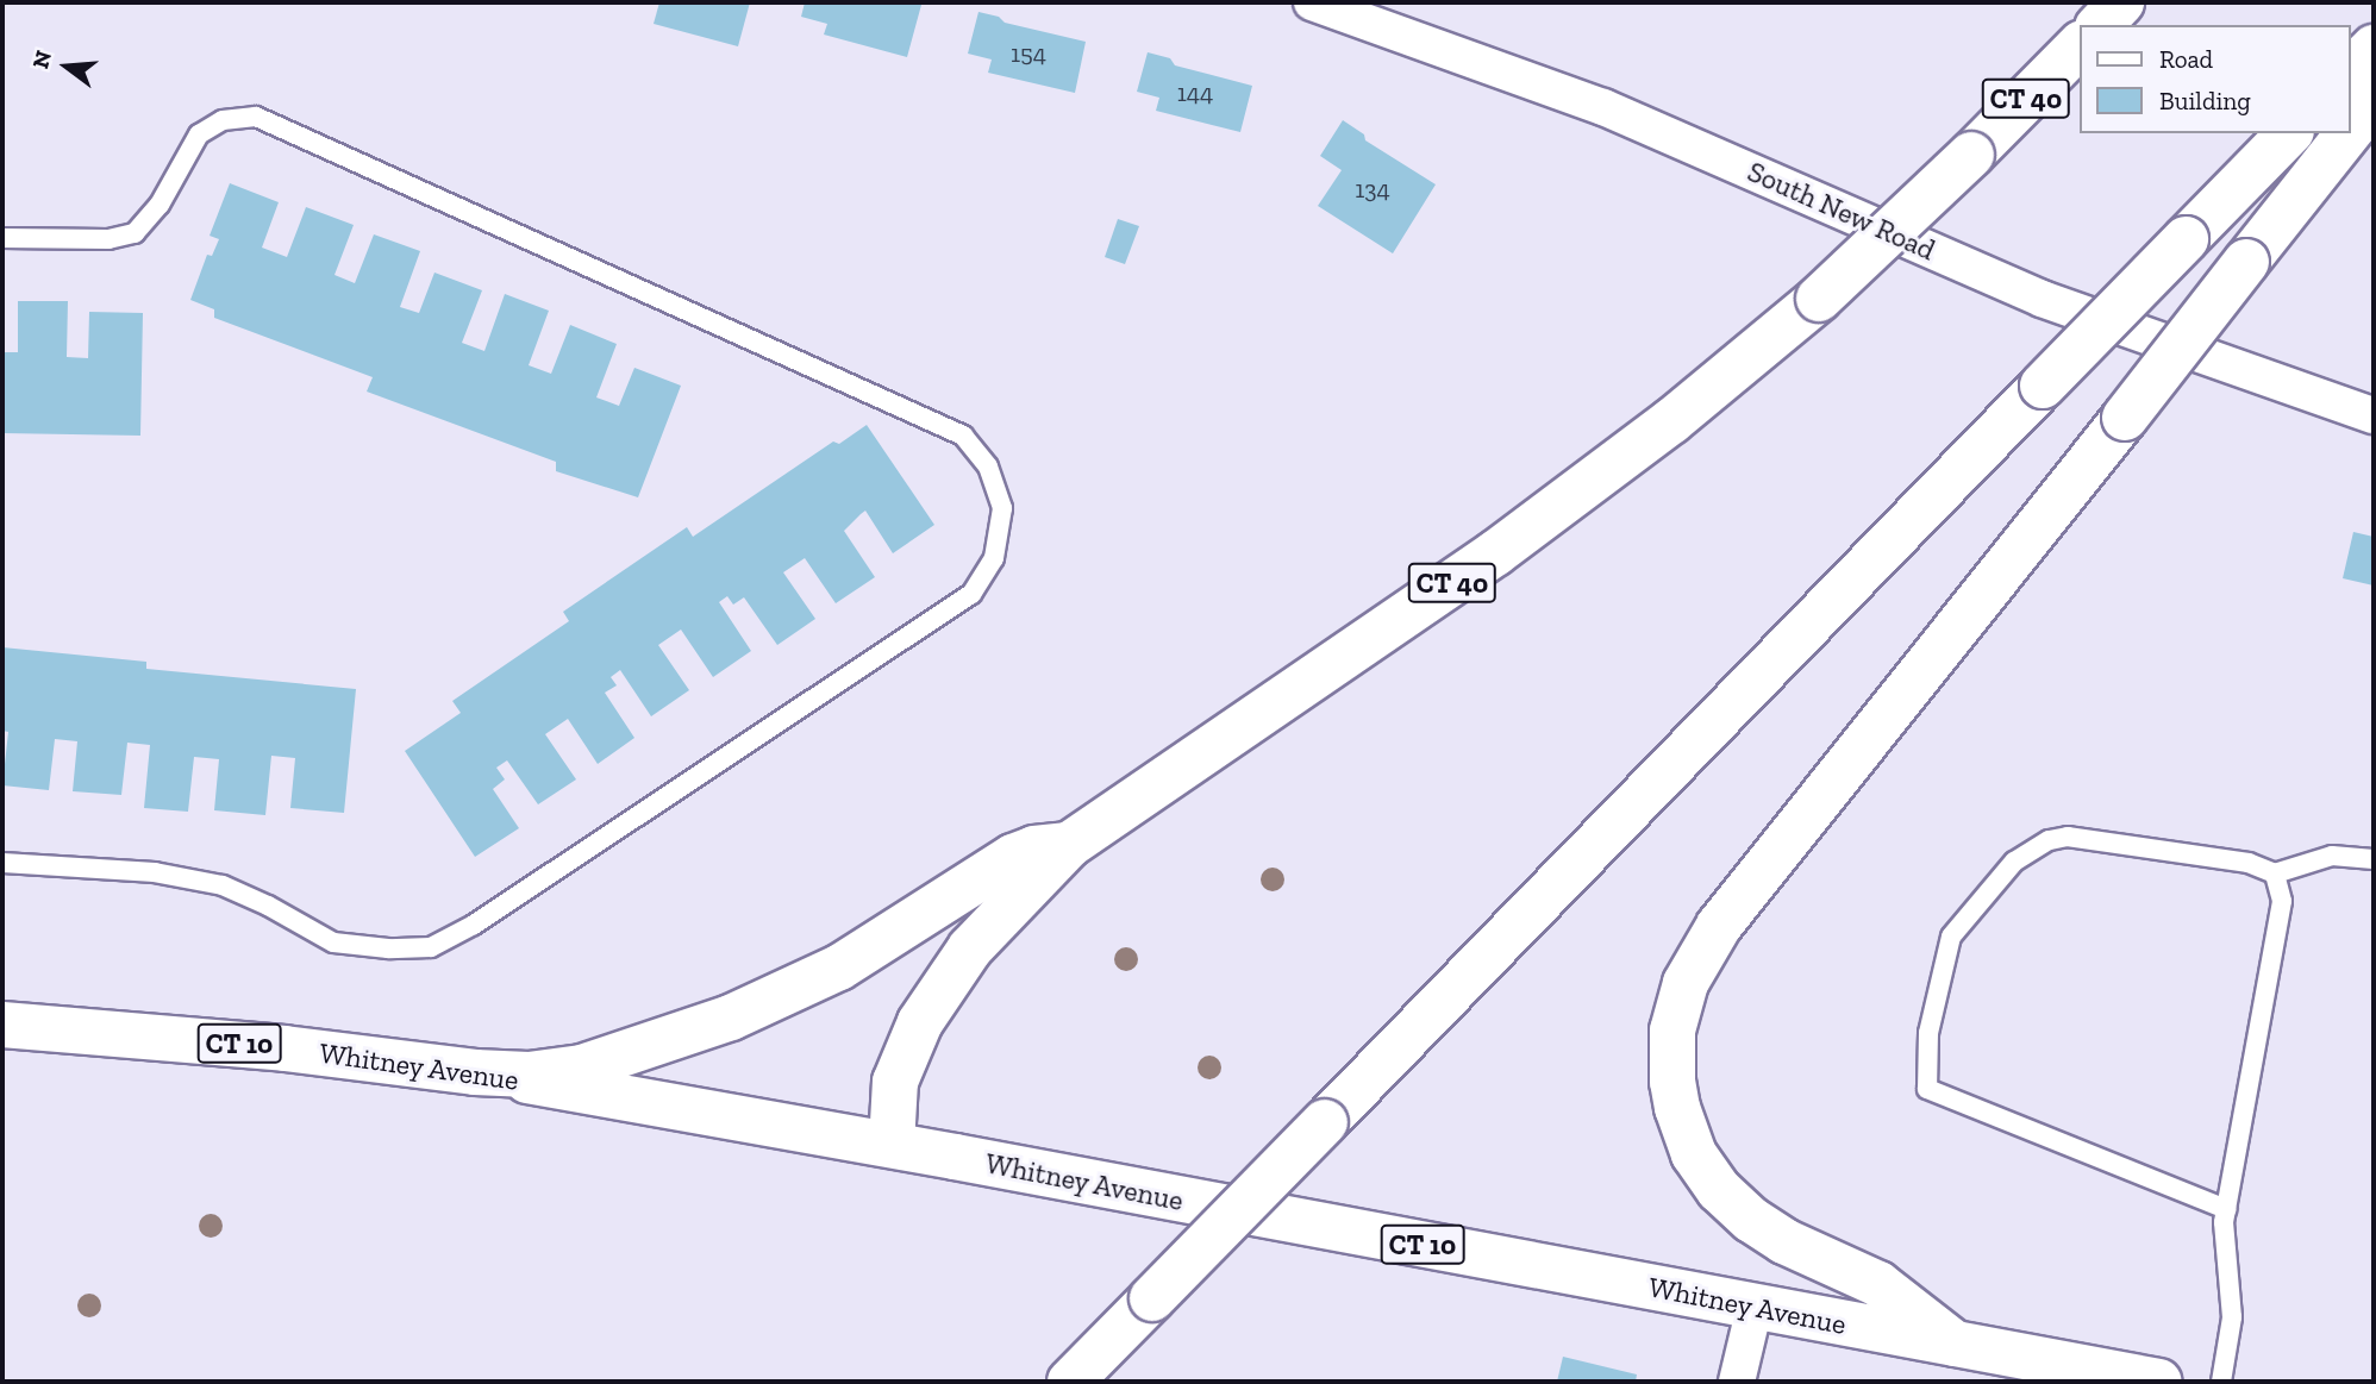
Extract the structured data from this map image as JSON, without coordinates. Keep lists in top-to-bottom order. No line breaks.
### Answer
{"streets":{"main road":["CT 40","CT 10","Whitney Avenue"],"street":["South New Road"]},"house_numbers":["154","144","134"],"legend":["Road","Building"],"north":"left"}
